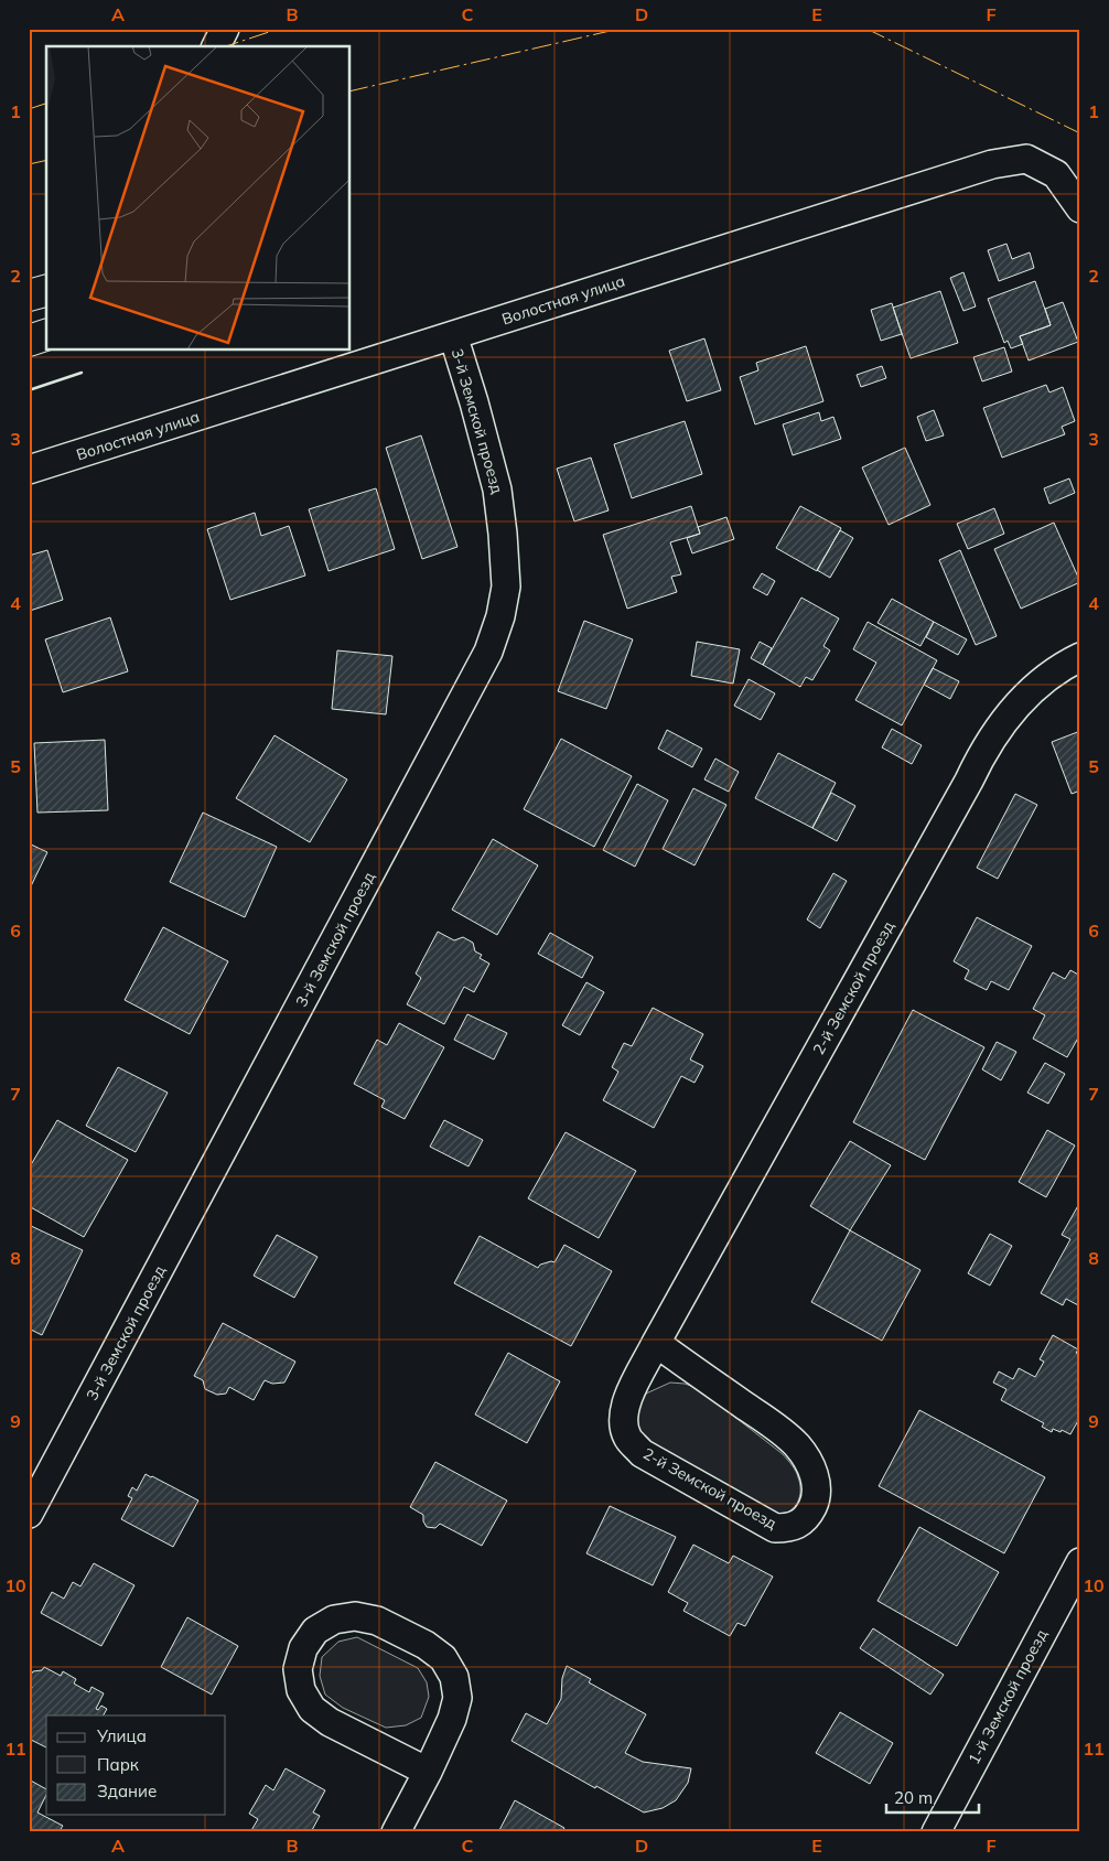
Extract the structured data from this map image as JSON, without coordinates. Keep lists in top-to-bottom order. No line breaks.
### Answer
{"streets":{"street":["Волостная улица","3-й Земской проезд","2-й Земской проезд","1-й Земской проезд"]},"crossings":[["Волостная улица","3-й Земской проезд"]],"legend":["Улица","Парк","Здание"],"scale_bar":"20 m","grid":{"columns":["A","B","C","D","E","F"],"rows":["1","2","3","4","5","6","7","8","9","10","11"]}}
